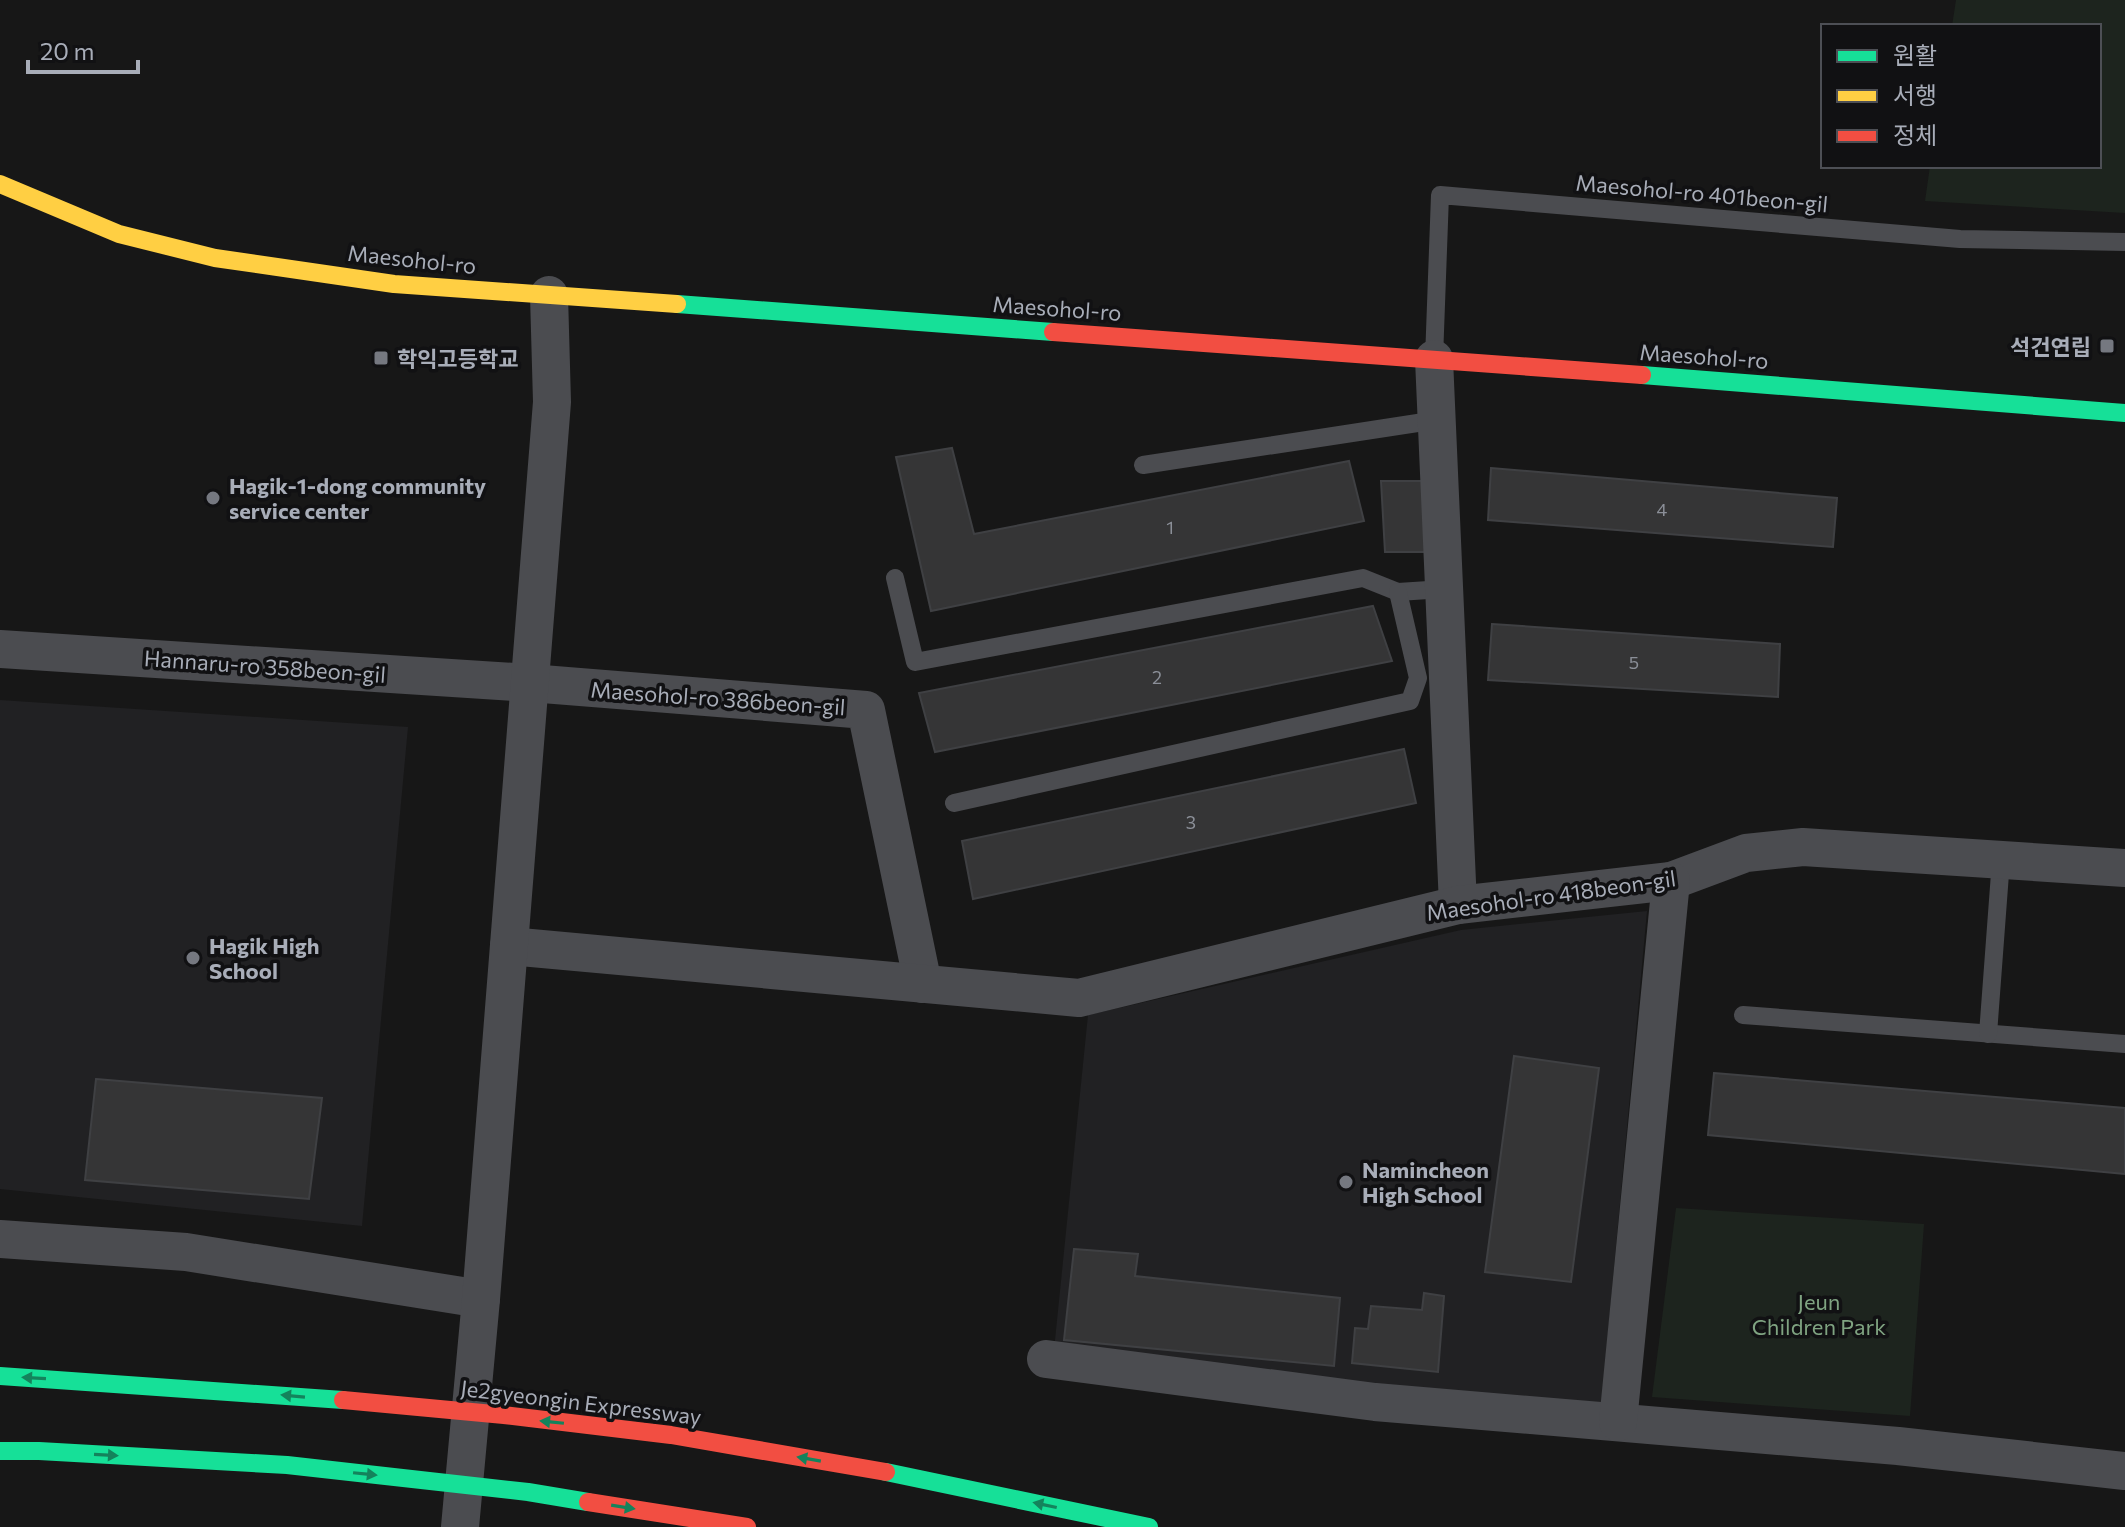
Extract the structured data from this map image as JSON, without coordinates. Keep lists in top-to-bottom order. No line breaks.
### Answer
{"streets":{"main road":["Maesohol-ro","Je2gyeongin Expressway"],"street":["Hannaru-ro 358beon-gil","Maesohol-ro 386beon-gil","Maesohol-ro 418beon-gil"],"lane":["Maesohol-ro 401beon-gil"]},"crossings":[["Maesohol-ro 401beon-gil","Maesohol-ro"],["Hannaru-ro 358beon-gil","Maesohol-ro 386beon-gil"],["Maesohol-ro 386beon-gil","Maesohol-ro 418beon-gil"]],"parks":["Jeun Children Park"],"places":{"transit":["석건연립","학익고등학교"],"other":["Hagik-1-dong community service center","Hagik High School","Namincheon High School"]},"house_numbers":["4","1","5","2","3"],"legend":["원활","서행","정체"],"scale_bar":"20 m"}
